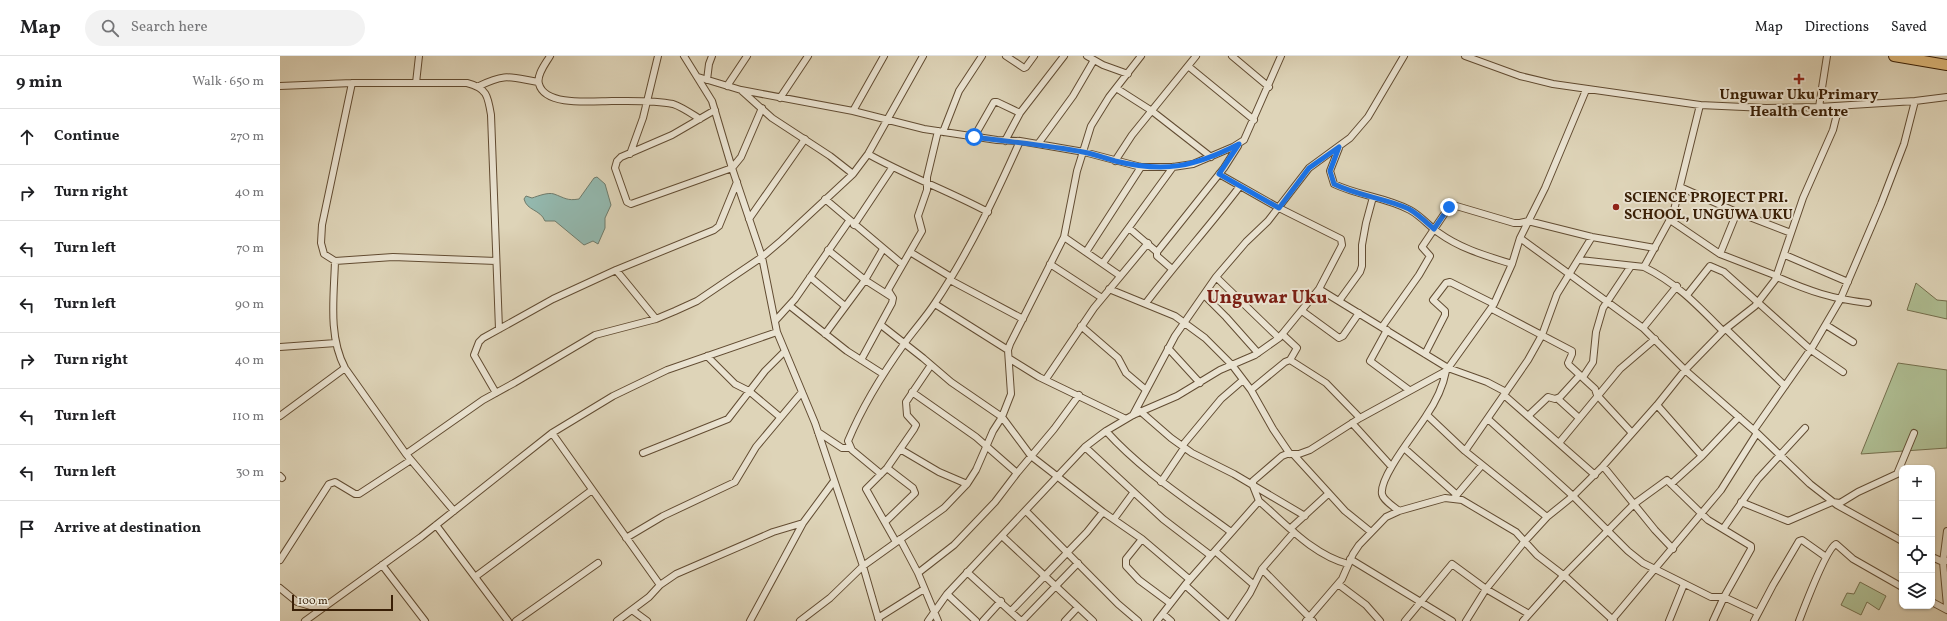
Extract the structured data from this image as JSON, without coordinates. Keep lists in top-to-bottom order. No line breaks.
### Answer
{"districts":["Unguwar Uku"],"places":{"health":["Unguwar Uku Primary Health Centre"],"other":["SCIENCE PROJECT PRI. SCHOOL, UNGUWA UKU"]},"scale_bar":"100 m","page":{"header":"Map","search":"Search here","nav":["Map","Directions","Saved"],"heading":["9 min","Walk · 650 m"],"list":[["Continue","270 m"],["Turn right","40 m"],["Turn left","70 m"],["Turn left","90 m"],["Turn right","40 m"],["Turn left","110 m"],["Turn left","30 m"],"Arrive at destination"],"map_buttons":["+","−"],"scale":"100 m"}}
